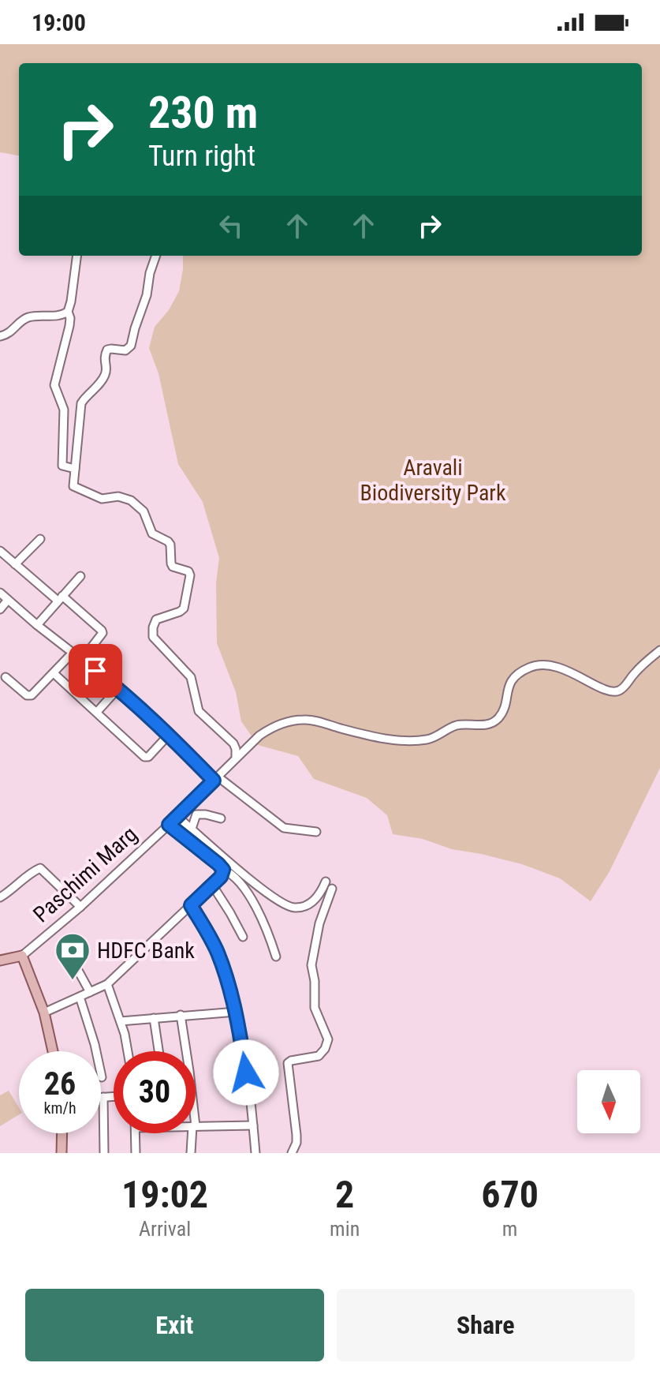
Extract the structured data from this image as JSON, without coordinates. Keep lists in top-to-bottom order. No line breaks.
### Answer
{"streets":{"street":["Paschimi Marg"]},"parks":["Aravali Biodiversity Park"],"places":{"bank":["HDFC Bank"]},"north":"bottom","page":{"status":"19:00","turn":["230 m","Turn right"],"speed":"26 km/h","limit":"30","eta":["19:02","Arrival","2","min","670","m"],"buttons":["Exit","Share"]}}
